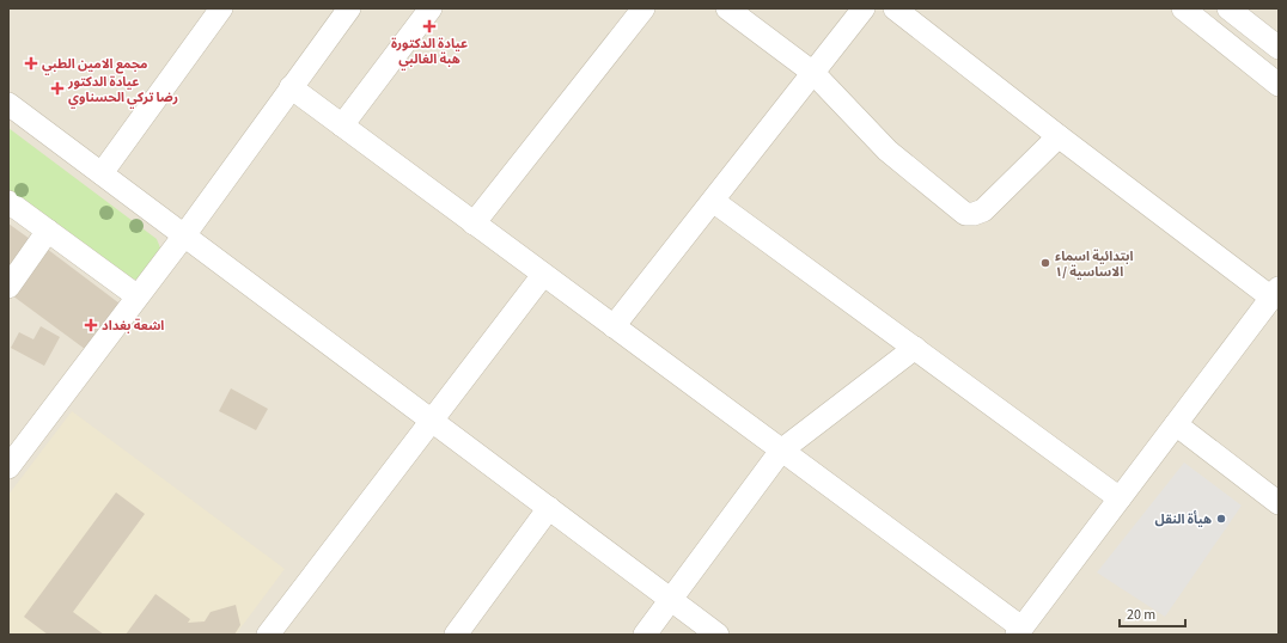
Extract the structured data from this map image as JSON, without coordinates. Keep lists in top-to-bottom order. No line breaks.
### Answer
{"places":{"health":["عيادة الدكتورة هبة الغالبي","مجمع اﻻمين الطبي","عيادة الدكتور رضا تركي الحسناوي","اشعة بغداد"],"other":["ابتدائية اسماء الاساسية /١","هيأة النقل"]},"scale_bar":"20 m"}
